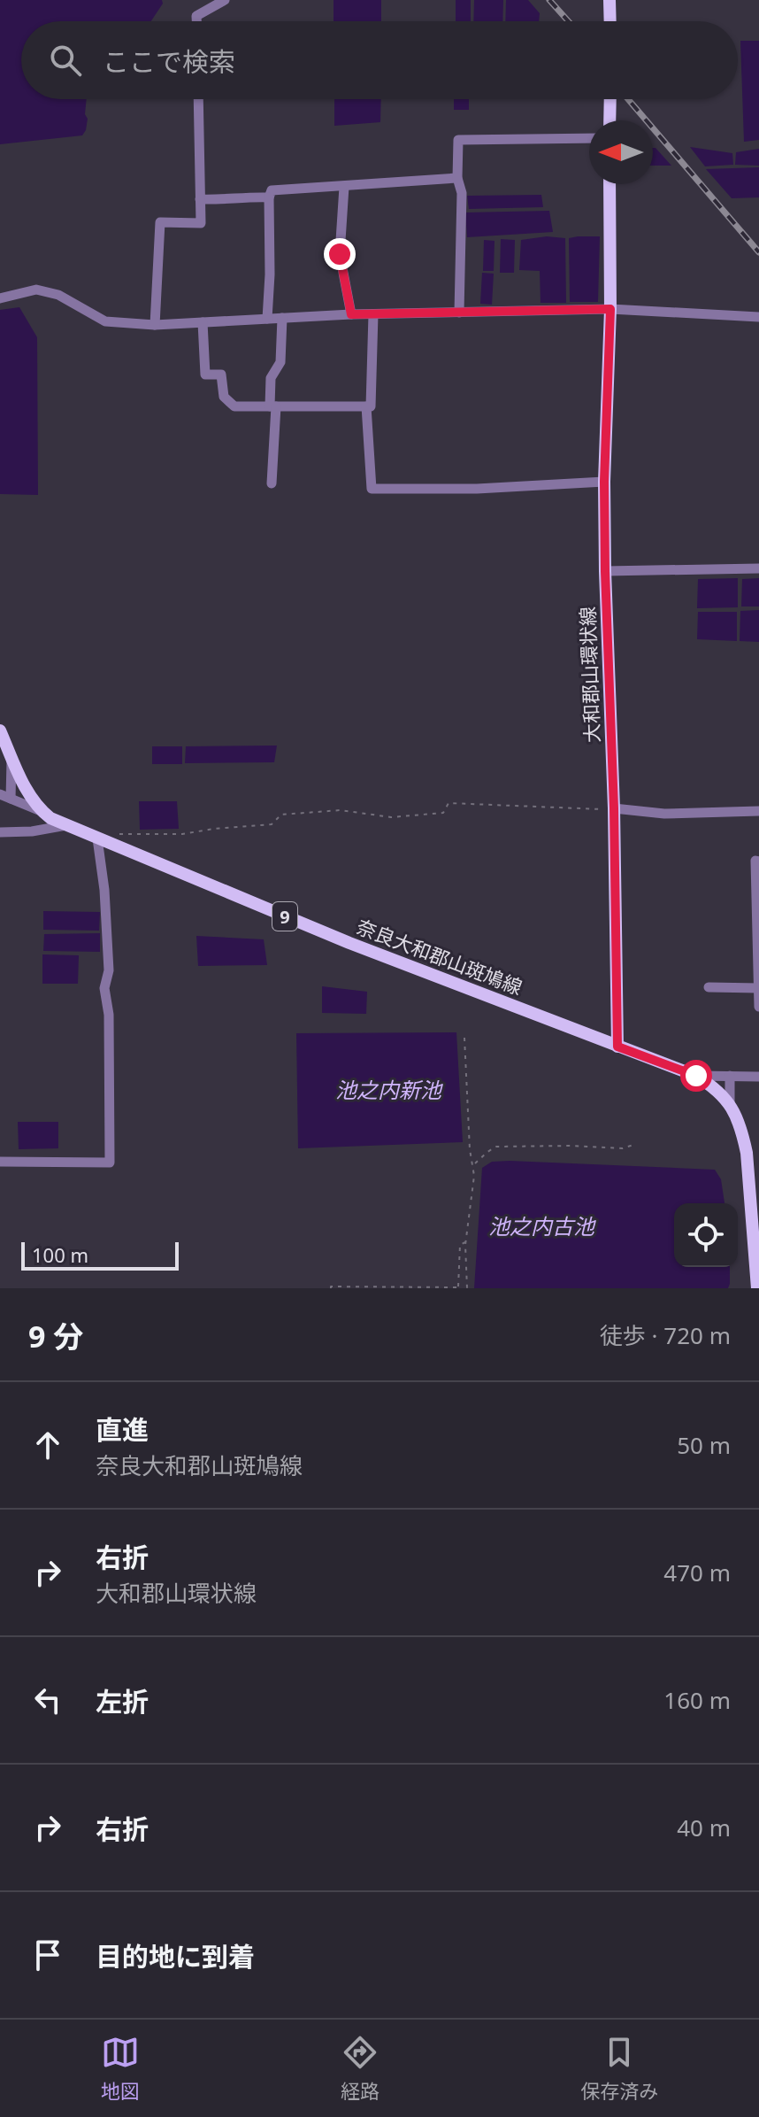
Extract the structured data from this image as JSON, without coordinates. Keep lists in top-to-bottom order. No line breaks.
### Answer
{"streets":{"main road":["大和郡山環状線","9","奈良大和郡山斑鳩線"]},"crossings":[["大和郡山環状線","奈良大和郡山斑鳩線"]],"water":["池之内新池","池之内古池"],"scale_bar":"100 m","north":"left","page":{"search":"ここで検索","scale":"100 m","heading":["9 分","徒歩 · 720 m"],"list":[["直進","奈良大和郡山斑鳩線","50 m"],["右折","大和郡山環状線","470 m"],["左折","160 m"],["右折","40 m"],"目的地に到着"],"nav":["地図","経路","保存済み"]}}
